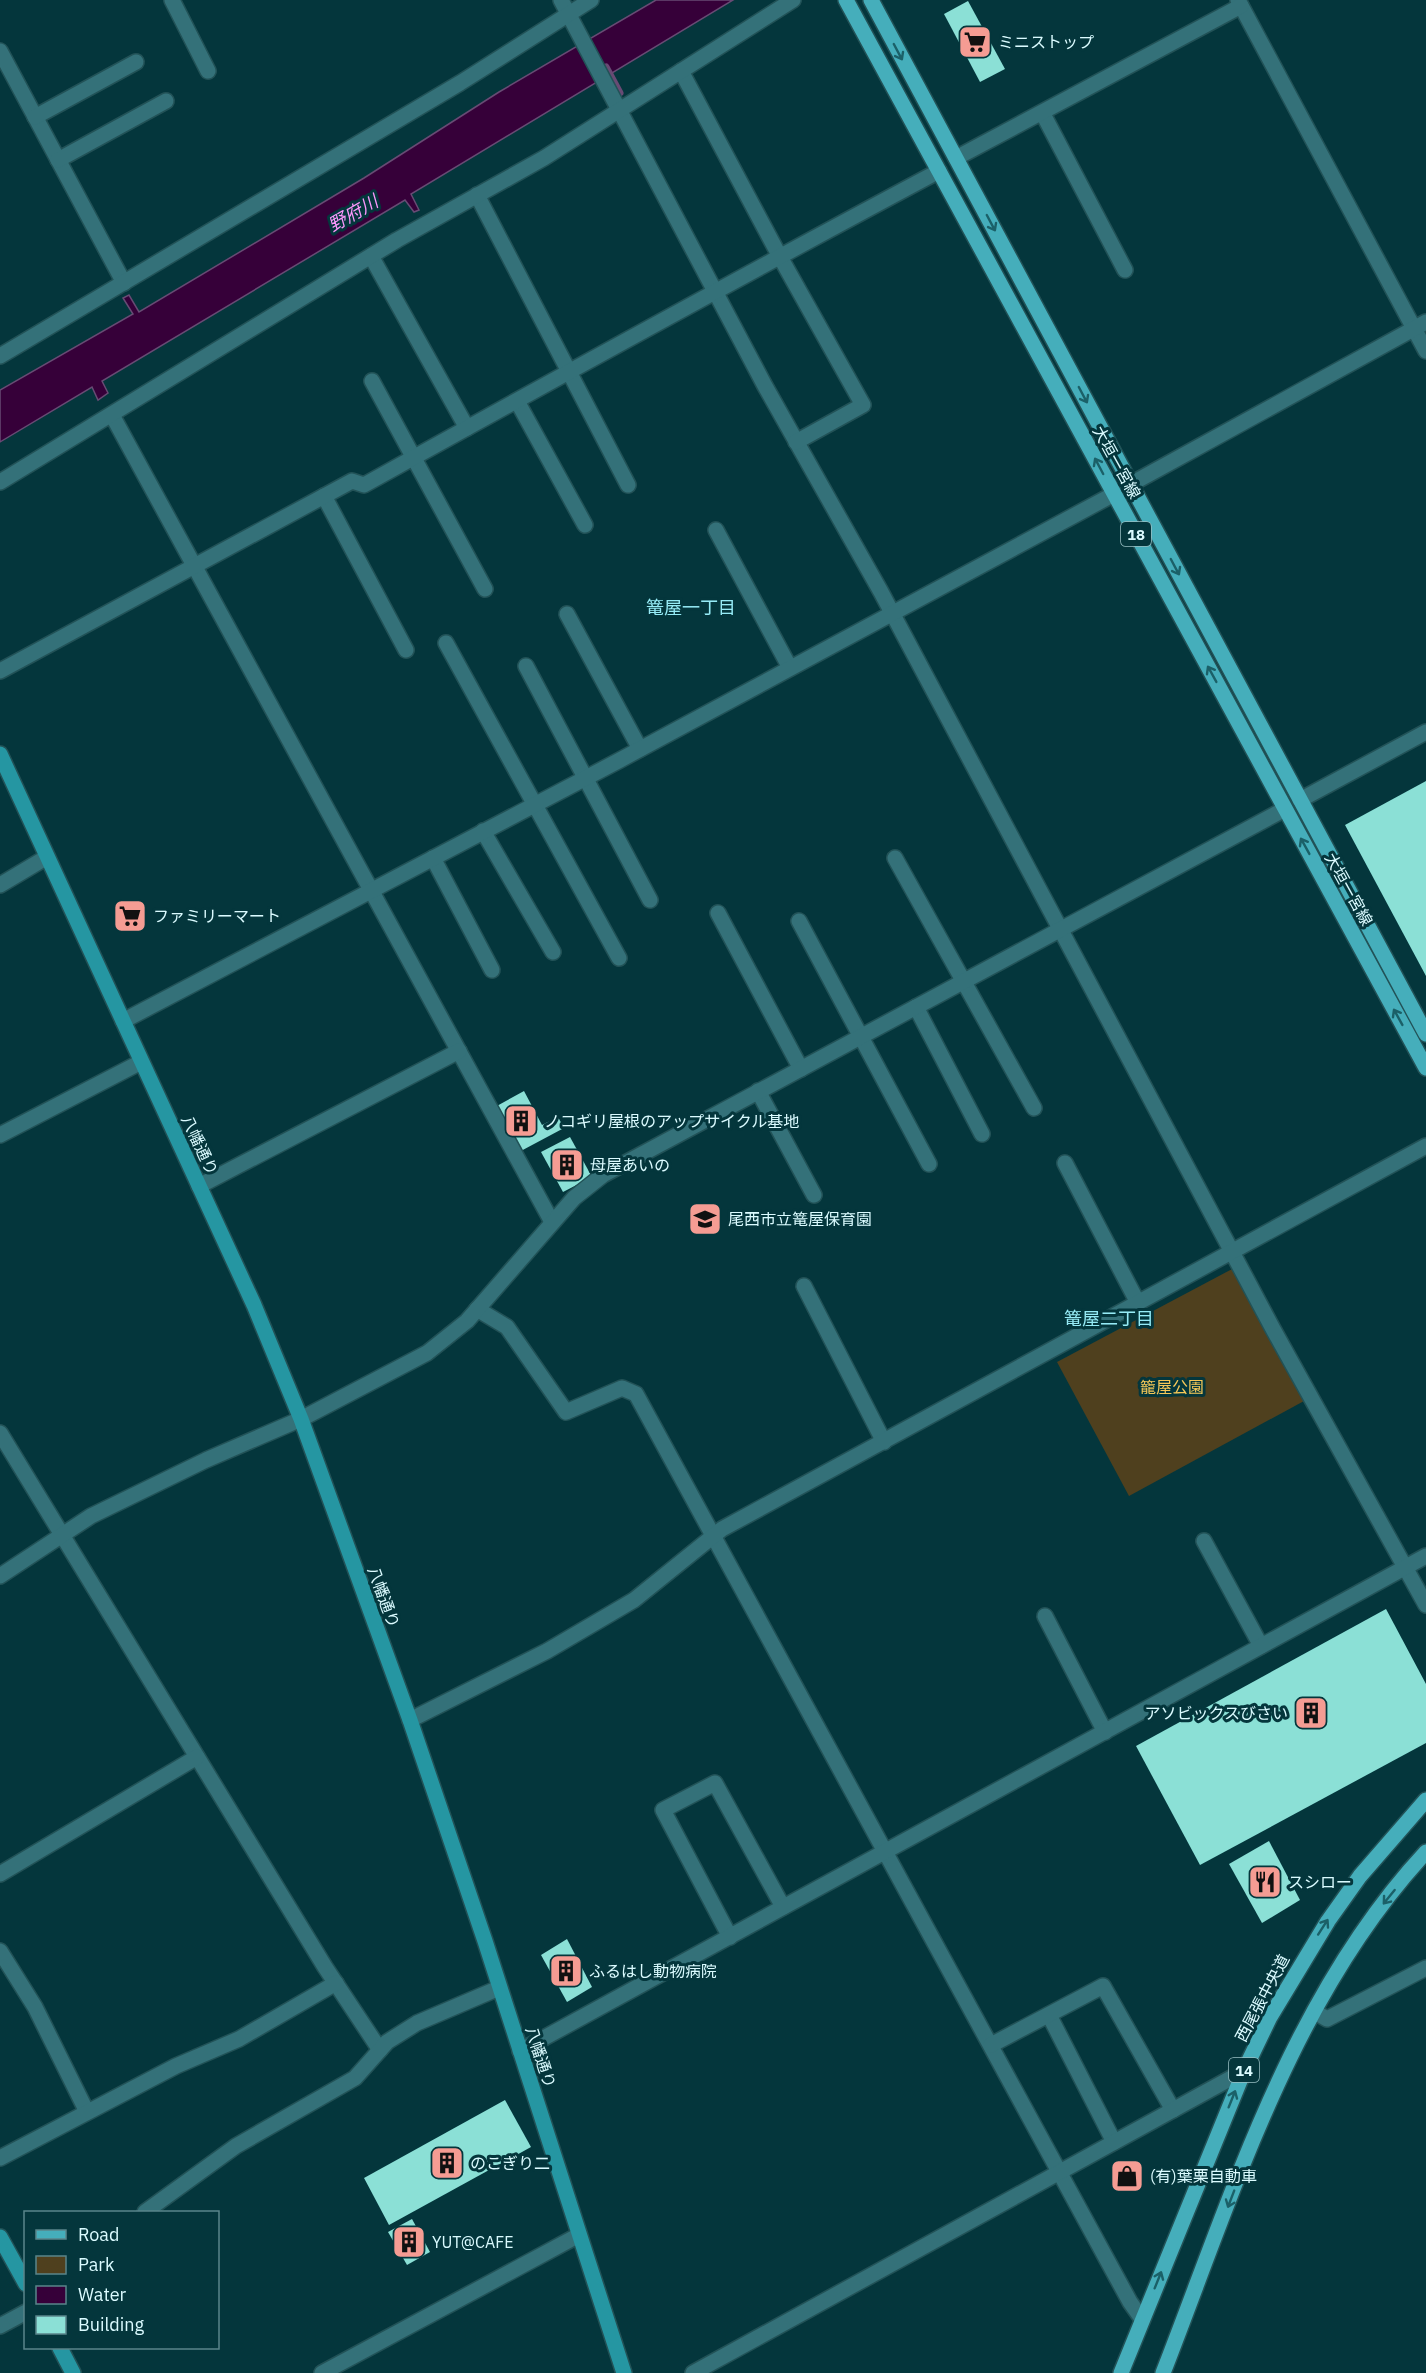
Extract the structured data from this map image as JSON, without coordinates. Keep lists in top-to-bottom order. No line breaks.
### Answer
{"streets":{"main road":["大垣一宮線","18","西尾張中央道","14"],"street":["八幡通り"]},"districts":["篭屋一丁目","篭屋二丁目"],"water":["野府川"],"parks":["籠屋公園"],"places":{"supermarket":["ミニストップ","ファミリーマート"],"building":["ノコギリ屋根のアップサイクル基地","母屋あいの","アソビックスびさい","ふるはし動物病院","のこぎり二","YUT@CAFE"],"school or university":["尾西市立篭屋保育園"],"restaurant":["スシロー"],"shop":["(有)葉栗自動車"]},"legend":["Road","Park","Water","Building"]}
